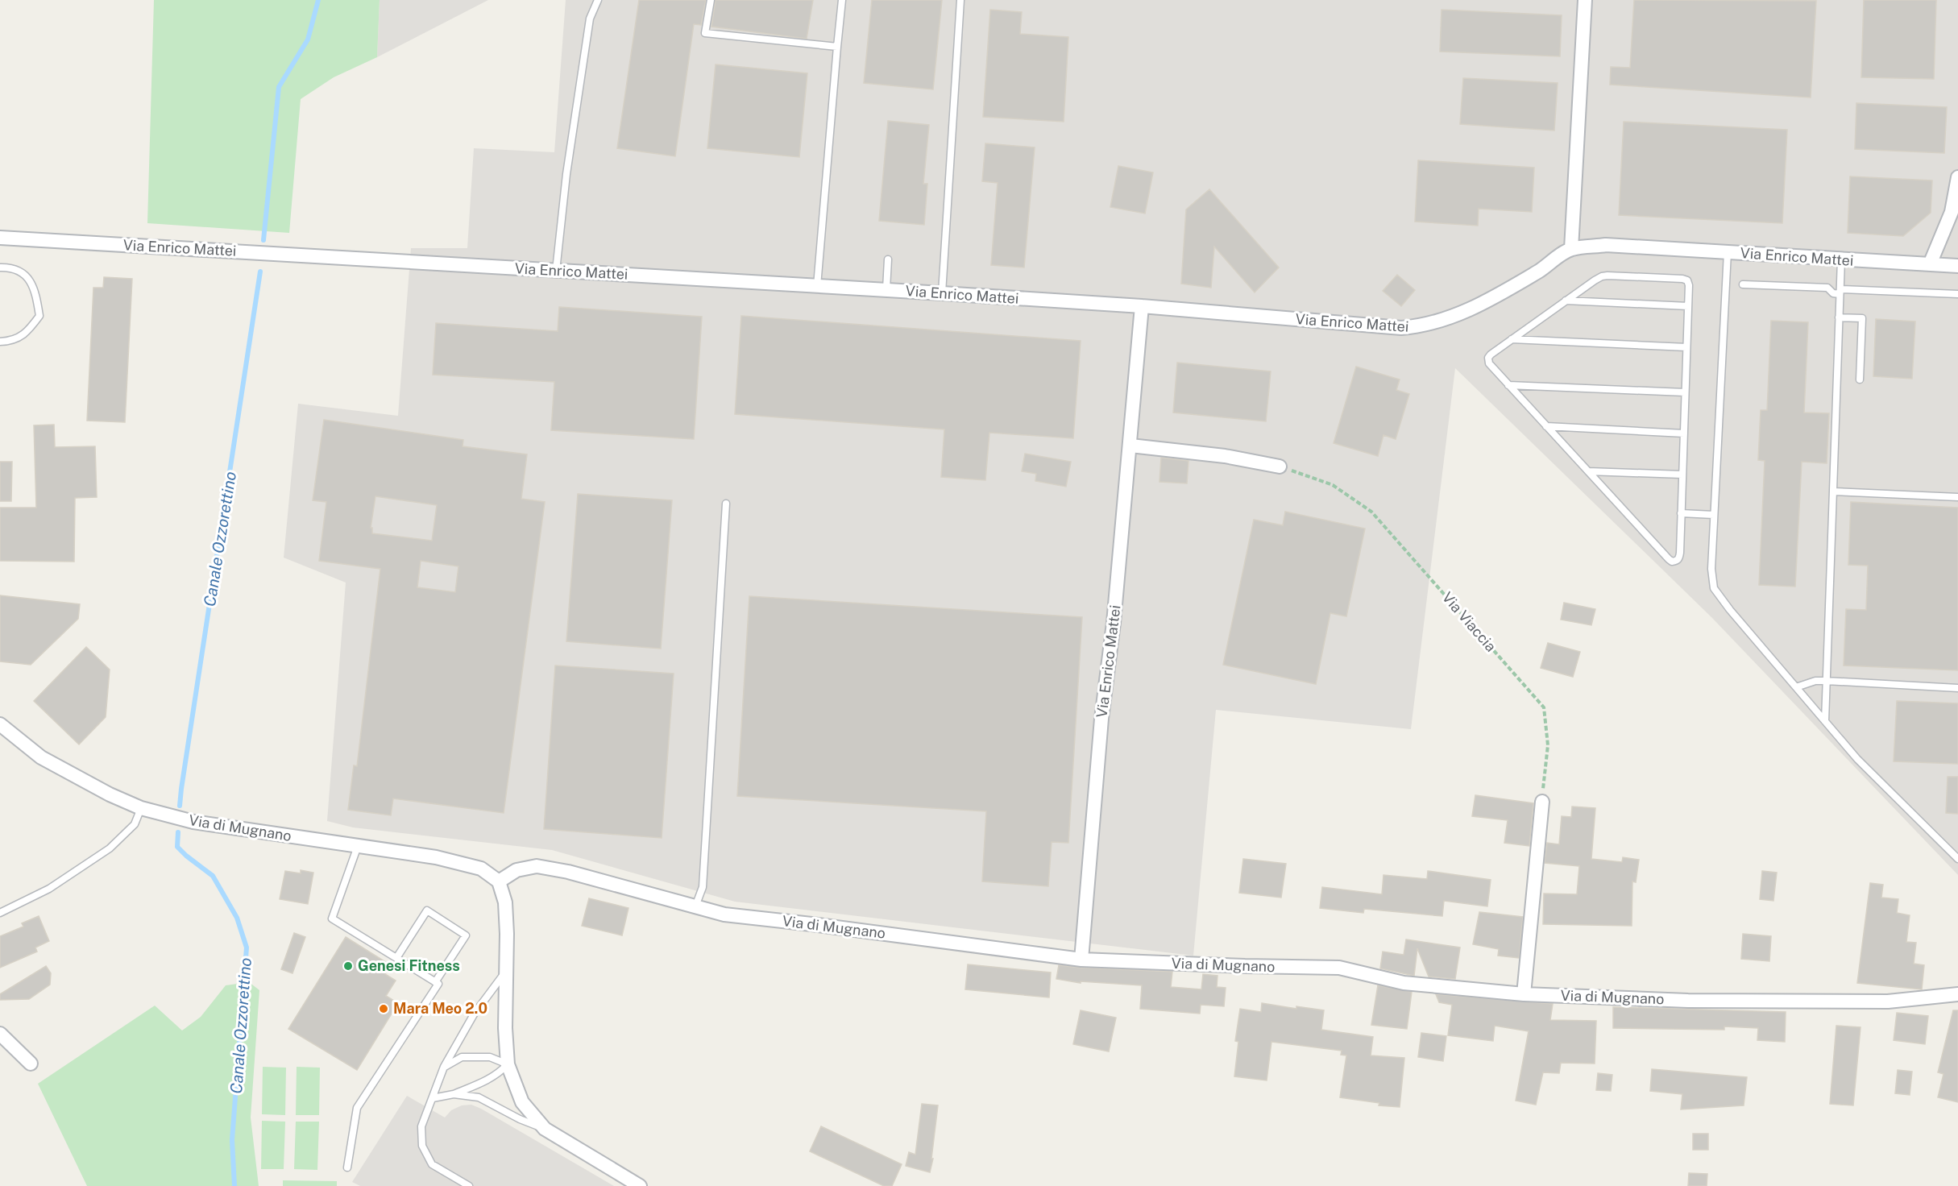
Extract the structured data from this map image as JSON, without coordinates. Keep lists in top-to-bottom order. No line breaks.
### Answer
{"streets":{"street":["Via Enrico Mattei","Via di Mugnano"],"path":["Via Viaccia"]},"crossings":[["Via Enrico Mattei","Via di Mugnano"]],"water":["Canale Ozzorettino"],"places":["Genesi Fitness","Mara Meo 2.0"]}
